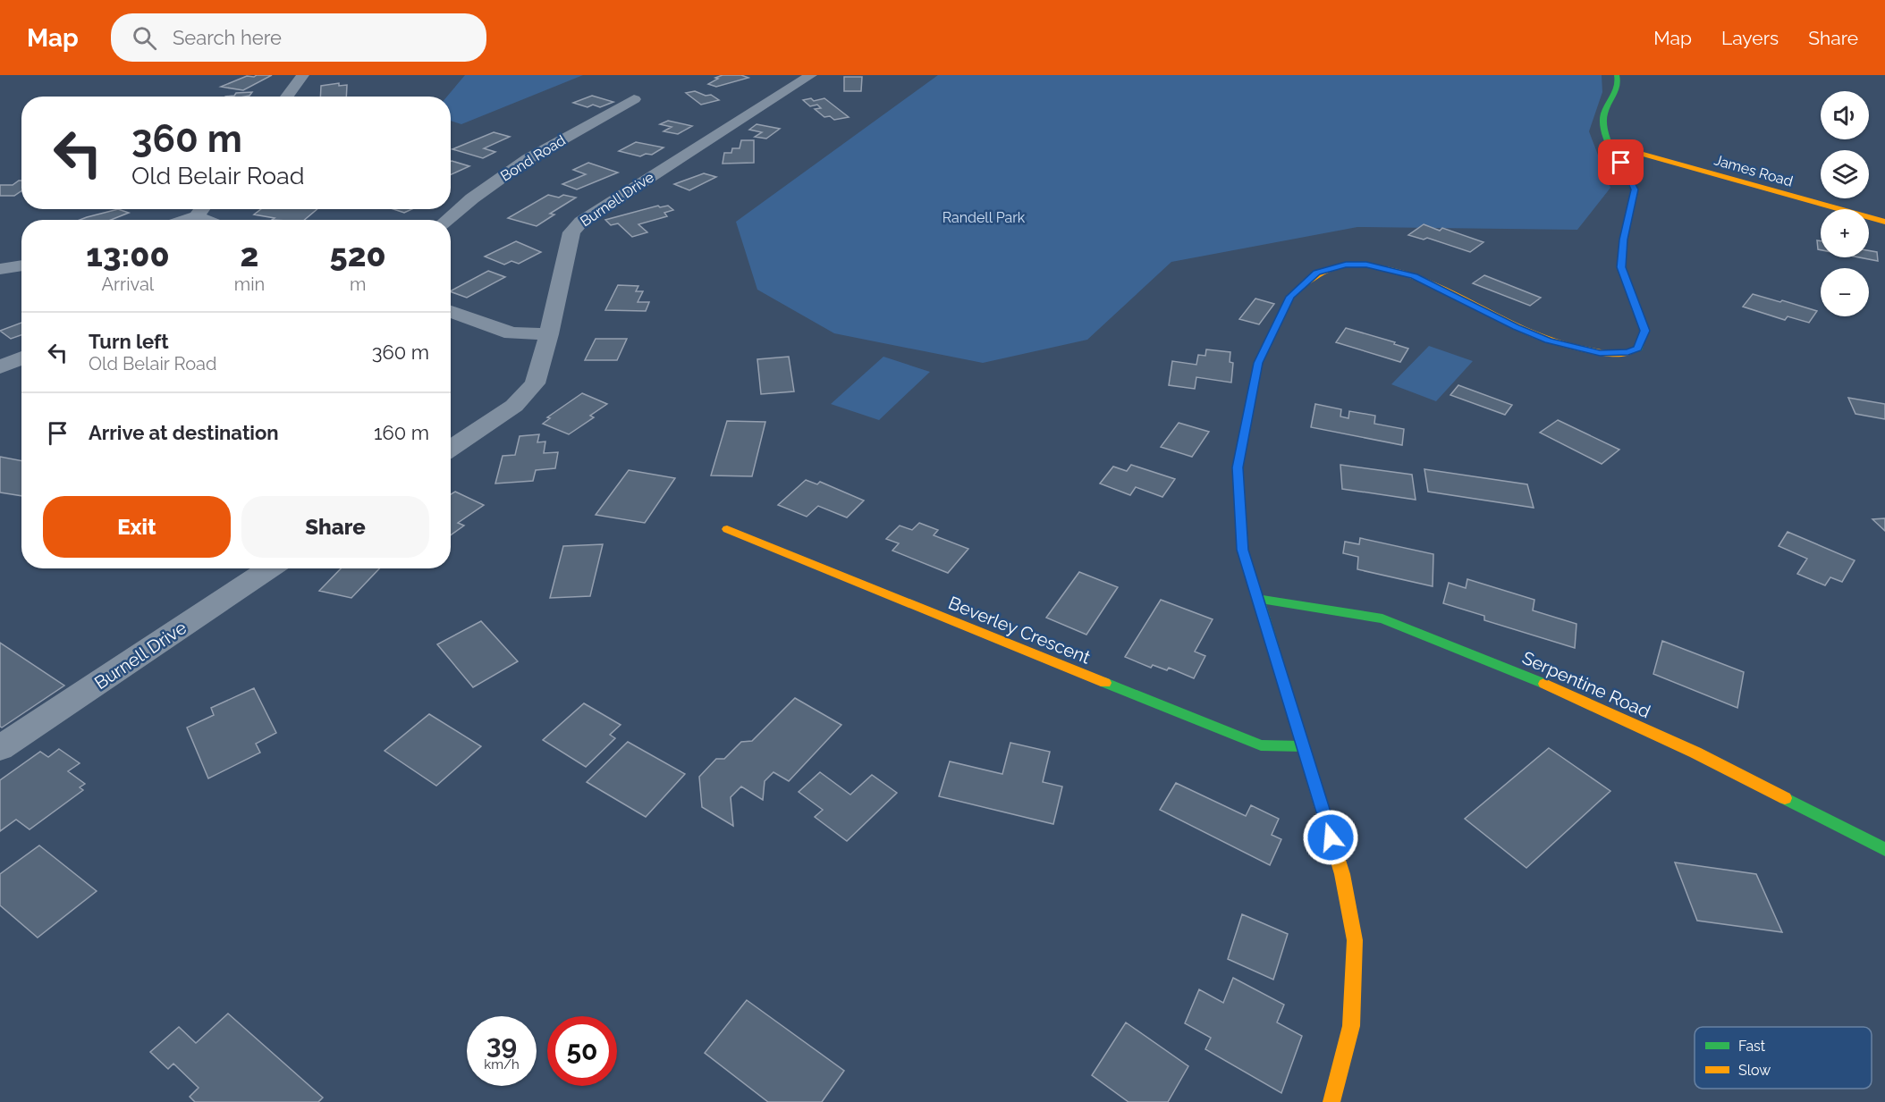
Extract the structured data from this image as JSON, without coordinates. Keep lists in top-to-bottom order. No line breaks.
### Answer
{"streets":{"main road":["James Road","Beverley Crescent","Serpentine Road"],"street":["Bond Road","Burnell Drive"]},"parks":["Randell Park"],"legend":["Fast","Slow"],"page":{"header":"Map","search":"Search here","nav":["Map","Layers","Share"],"map_buttons":["+","−"],"turn":["360 m","Old Belair Road"],"eta":["13:00","Arrival","2","min","520","m"],"list":[{"name":"Turn left","note":"Old Belair Road","value":"360 m"},{"name":"Arrive at destination","value":"160 m"}],"buttons":["Exit","Share"],"speed":"39 km/h","limit":"50"}}
